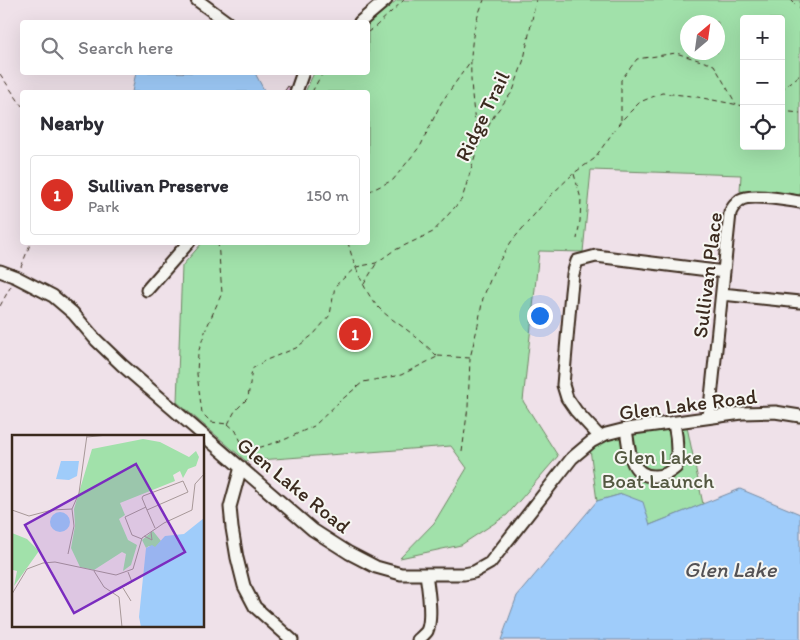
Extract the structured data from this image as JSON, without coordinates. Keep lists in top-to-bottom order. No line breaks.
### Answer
{"streets":{"street":["Sullivan Place","Glen Lake Road"],"path":["Ridge Trail"]},"crossings":[["Sullivan Place","Glen Lake Road"]],"water":["Glen Lake"],"parks":["Glen Lake Boat Launch"],"north":"top right","page":{"map_buttons":["+","−"],"search":"Search here","heading":"Nearby","list":[{"mark":"1","name":"Sullivan Preserve","note":"Park","value":"150 m"}],"pins":"1"}}
